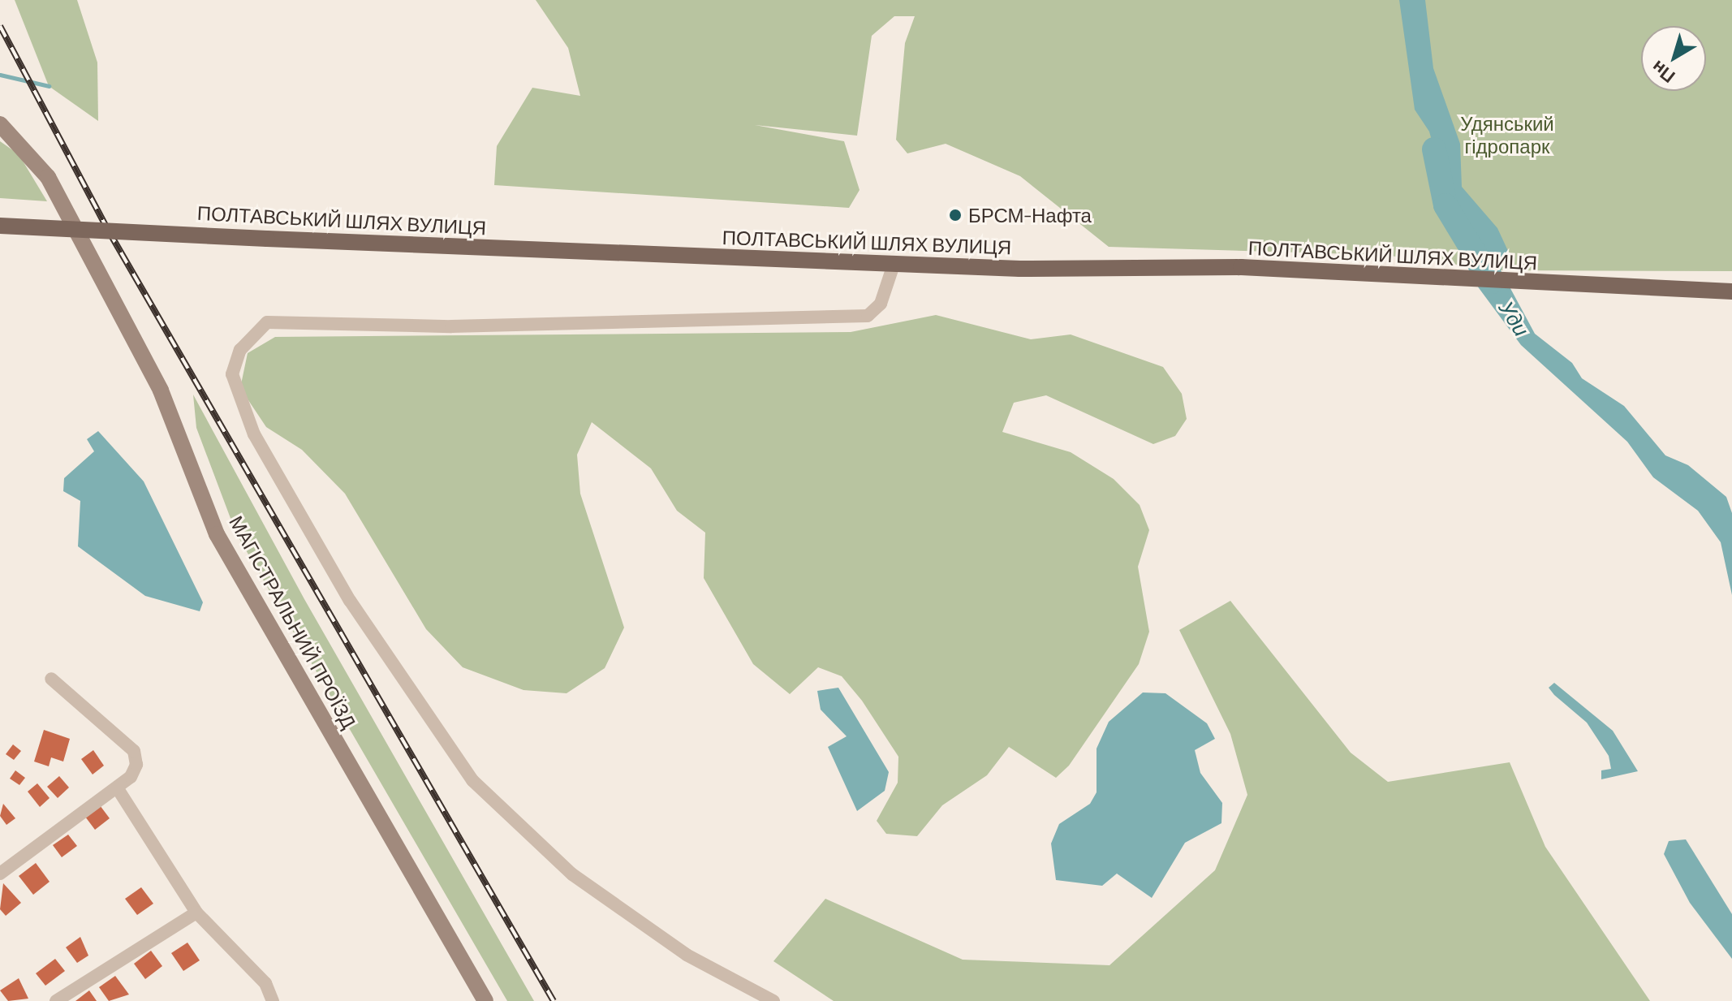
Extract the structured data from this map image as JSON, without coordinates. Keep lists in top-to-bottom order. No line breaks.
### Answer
{"streets":{"main road":["ПОЛТАВСЬКИЙ ШЛЯХ ВУЛИЦЯ","МАГІСТРАЛЬНИЙ ПРОЇЗД"]},"water":["Уди"],"parks":["Удянський гідропарк"],"places":["БРСМ-Нафта"],"north":"bottom left"}
